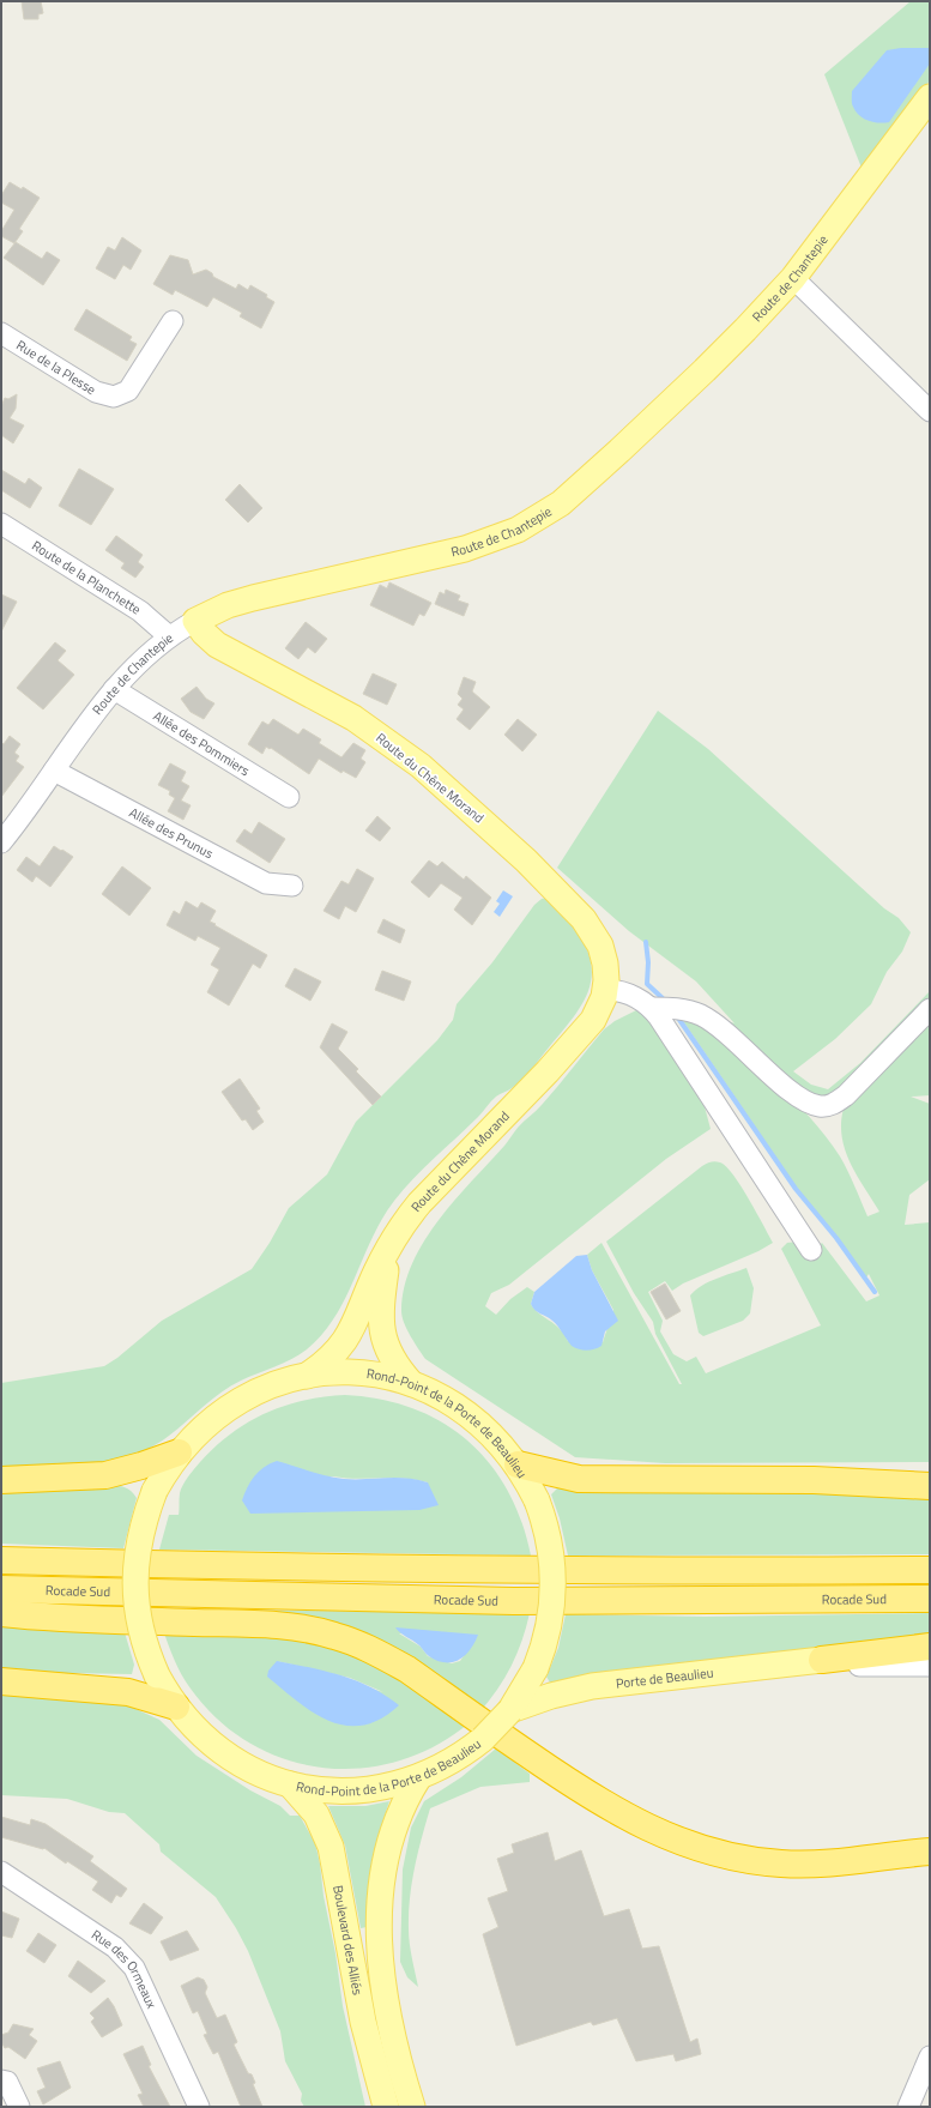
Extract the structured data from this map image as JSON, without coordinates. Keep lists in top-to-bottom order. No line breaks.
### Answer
{"streets":{"highway":["Rocade Sud"],"main road":["Route de Chantepie","Route du Chêne Morand","Rond-Point de la Porte de Beaulieu","Porte de Beaulieu","Boulevard des Alliés"],"street":["Rue de la Plesse","Route de la Planchette","Allée des Pommiers","Allée des Prunus","Rue des Ormeaux"]},"crossings":[["Route de Chantepie","Route de la Planchette"],["Route de Chantepie","Allée des Pommiers"],["Route de Chantepie","Route du Chêne Morand"],["Route de Chantepie","Allée des Prunus"],["Route du Chêne Morand","Rond-Point de la Porte de Beaulieu"],["Rond-Point de la Porte de Beaulieu","Porte de Beaulieu"],["Rond-Point de la Porte de Beaulieu","Boulevard des Alliés"]]}
